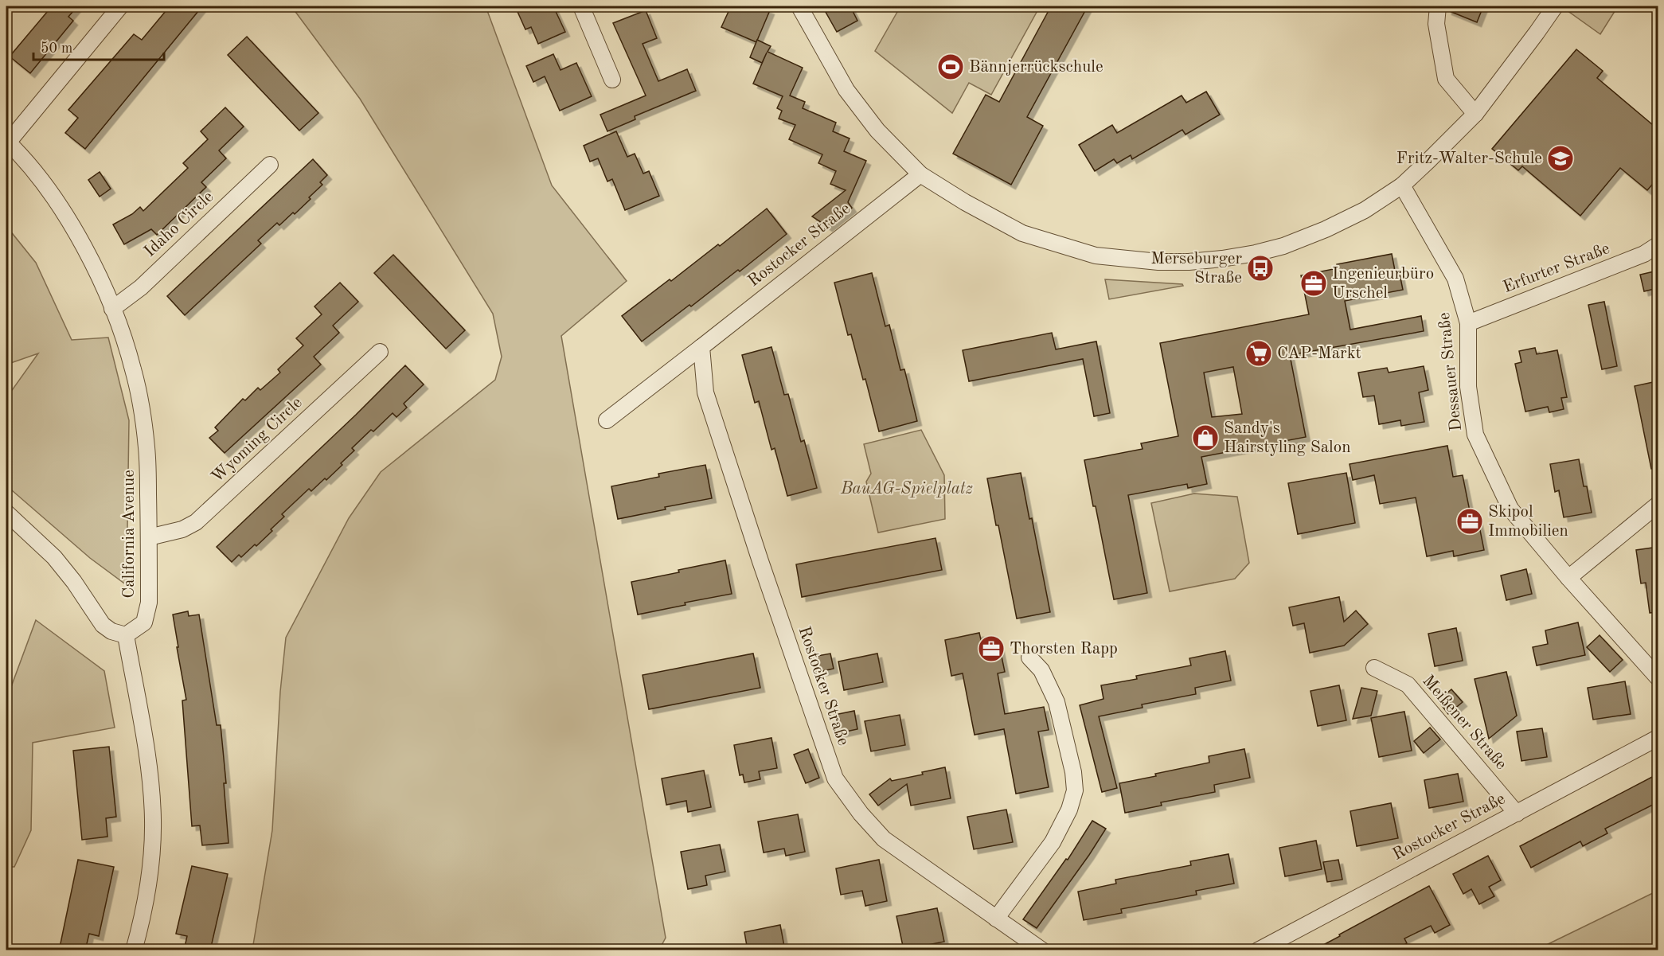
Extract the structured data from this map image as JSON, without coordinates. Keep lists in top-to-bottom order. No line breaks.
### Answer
{"streets":{"street":["Idaho Circle","Rostocker Straße","Erfurter Straße","Dessauer Straße","Wyoming Circle","California Avenue","Meißener Straße"]},"crossings":[["Idaho Circle","California Avenue"],["Rostocker Straße","Meißener Straße"],["Erfurter Straße","Dessauer Straße"],["Wyoming Circle","California Avenue"]],"parks":["BauAG-Spielplatz"],"places":{"sports":["Bännjerrückschule"],"school or university":["Fritz-Walter-Schule"],"bus stop":["Merseburger Straße"],"office":["Ingenieurbüro Urschel","Skipol Immobilien","Thorsten Rapp"],"supermarket":["CAP-Markt"],"shop":["Sandy's Hairstyling Salon"]},"scale_bar":"50 m"}
